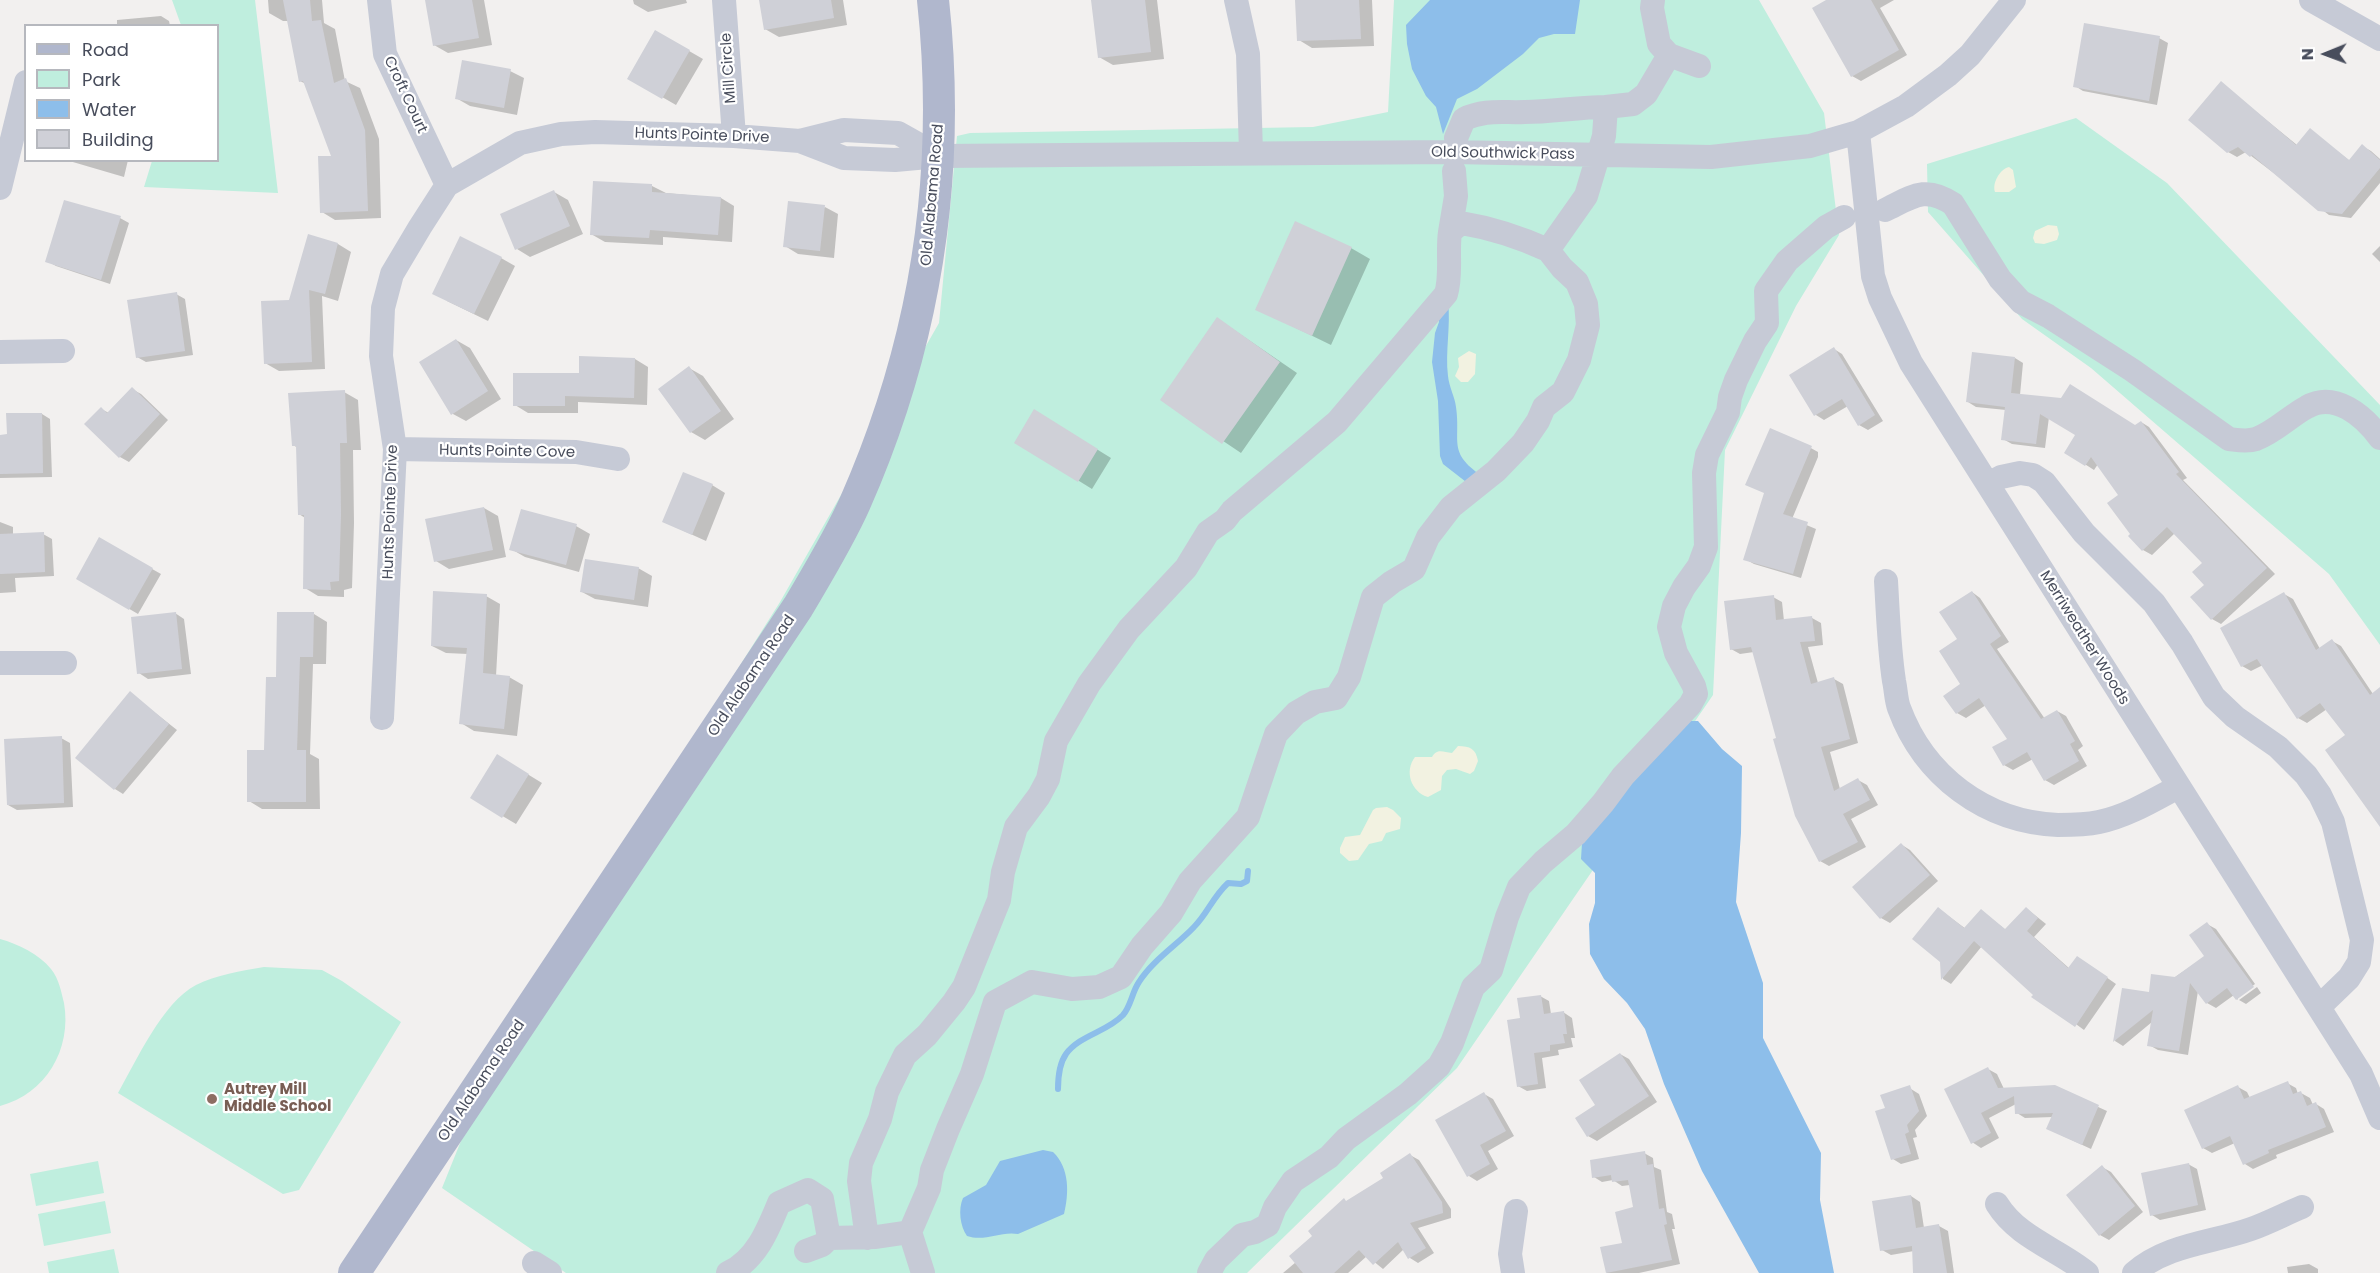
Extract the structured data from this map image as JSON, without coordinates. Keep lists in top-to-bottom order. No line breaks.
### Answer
{"streets":{"main road":["Old Alabama Road"],"street":["Mill Circle","Croft Court","Hunts Pointe Drive","Old Southwick Pass","Hunts Pointe Cove","Merriweather Woods"]},"crossings":[["Mill Circle","Hunts Pointe Drive"],["Croft Court","Hunts Pointe Drive"],["Hunts Pointe Drive","Old Southwick Pass"],["Hunts Pointe Drive","Old Alabama Road"],["Hunts Pointe Drive","Hunts Pointe Cove"],["Old Southwick Pass","Old Alabama Road"],["Old Southwick Pass","Merriweather Woods"]],"places":["Autrey Mill Middle School"],"legend":["Road","Park","Water","Building"],"north":"left"}
